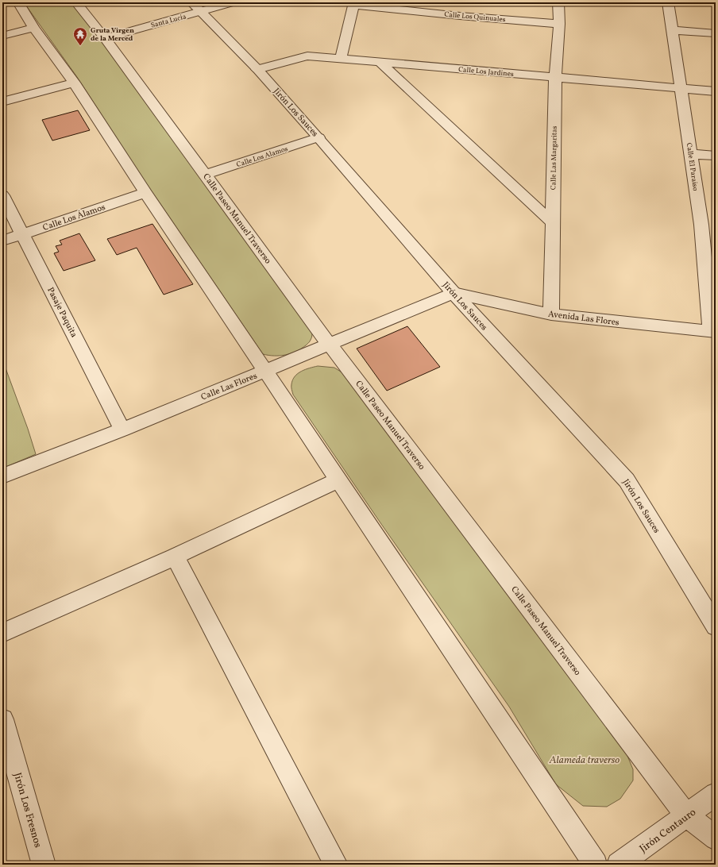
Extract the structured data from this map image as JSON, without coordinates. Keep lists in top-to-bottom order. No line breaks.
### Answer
{"streets":{"street":["Calle Los Quinuales","Santa Lucia","Calle Los Jardines","Jirón Los Sauces","Calle Los Alamos","Calle Las Margaritas","Calle El Paraiso","Calle Los Álamos","Calle Paseo Manuel Traverso","Pasaje Paquita","Avenida Las Flores","Calle Las Flores","Jirón Los Fresnos","Jirón Centauro"]},"crossings":[["Calle Los Quinuales","Calle Las Margaritas"],["Santa Lucia","Jirón Los Sauces"],["Santa Lucia","Calle Paseo Manuel Traverso"],["Calle Los Jardines","Jirón Los Sauces"],["Calle Los Jardines","Calle Las Margaritas"],["Calle Los Jardines","Calle El Paraiso"],["Jirón Los Sauces","Calle Los Alamos"],["Jirón Los Sauces","Avenida Las Flores"],["Jirón Los Sauces","Calle Las Flores"],["Calle Los Alamos","Calle Paseo Manuel Traverso"],["Calle Las Margaritas","Avenida Las Flores"],["Calle El Paraiso","Avenida Las Flores"],["Calle Los Álamos","Pasaje Paquita"],["Calle Paseo Manuel Traverso","Calle Las Flores"],["Calle Paseo Manuel Traverso","Jirón Centauro"],["Pasaje Paquita","Calle Las Flores"],["Avenida Las Flores","Calle Las Flores"]],"parks":["Alameda traverso"],"places":{"temple":["Gruta Virgen de la Merced"]}}
